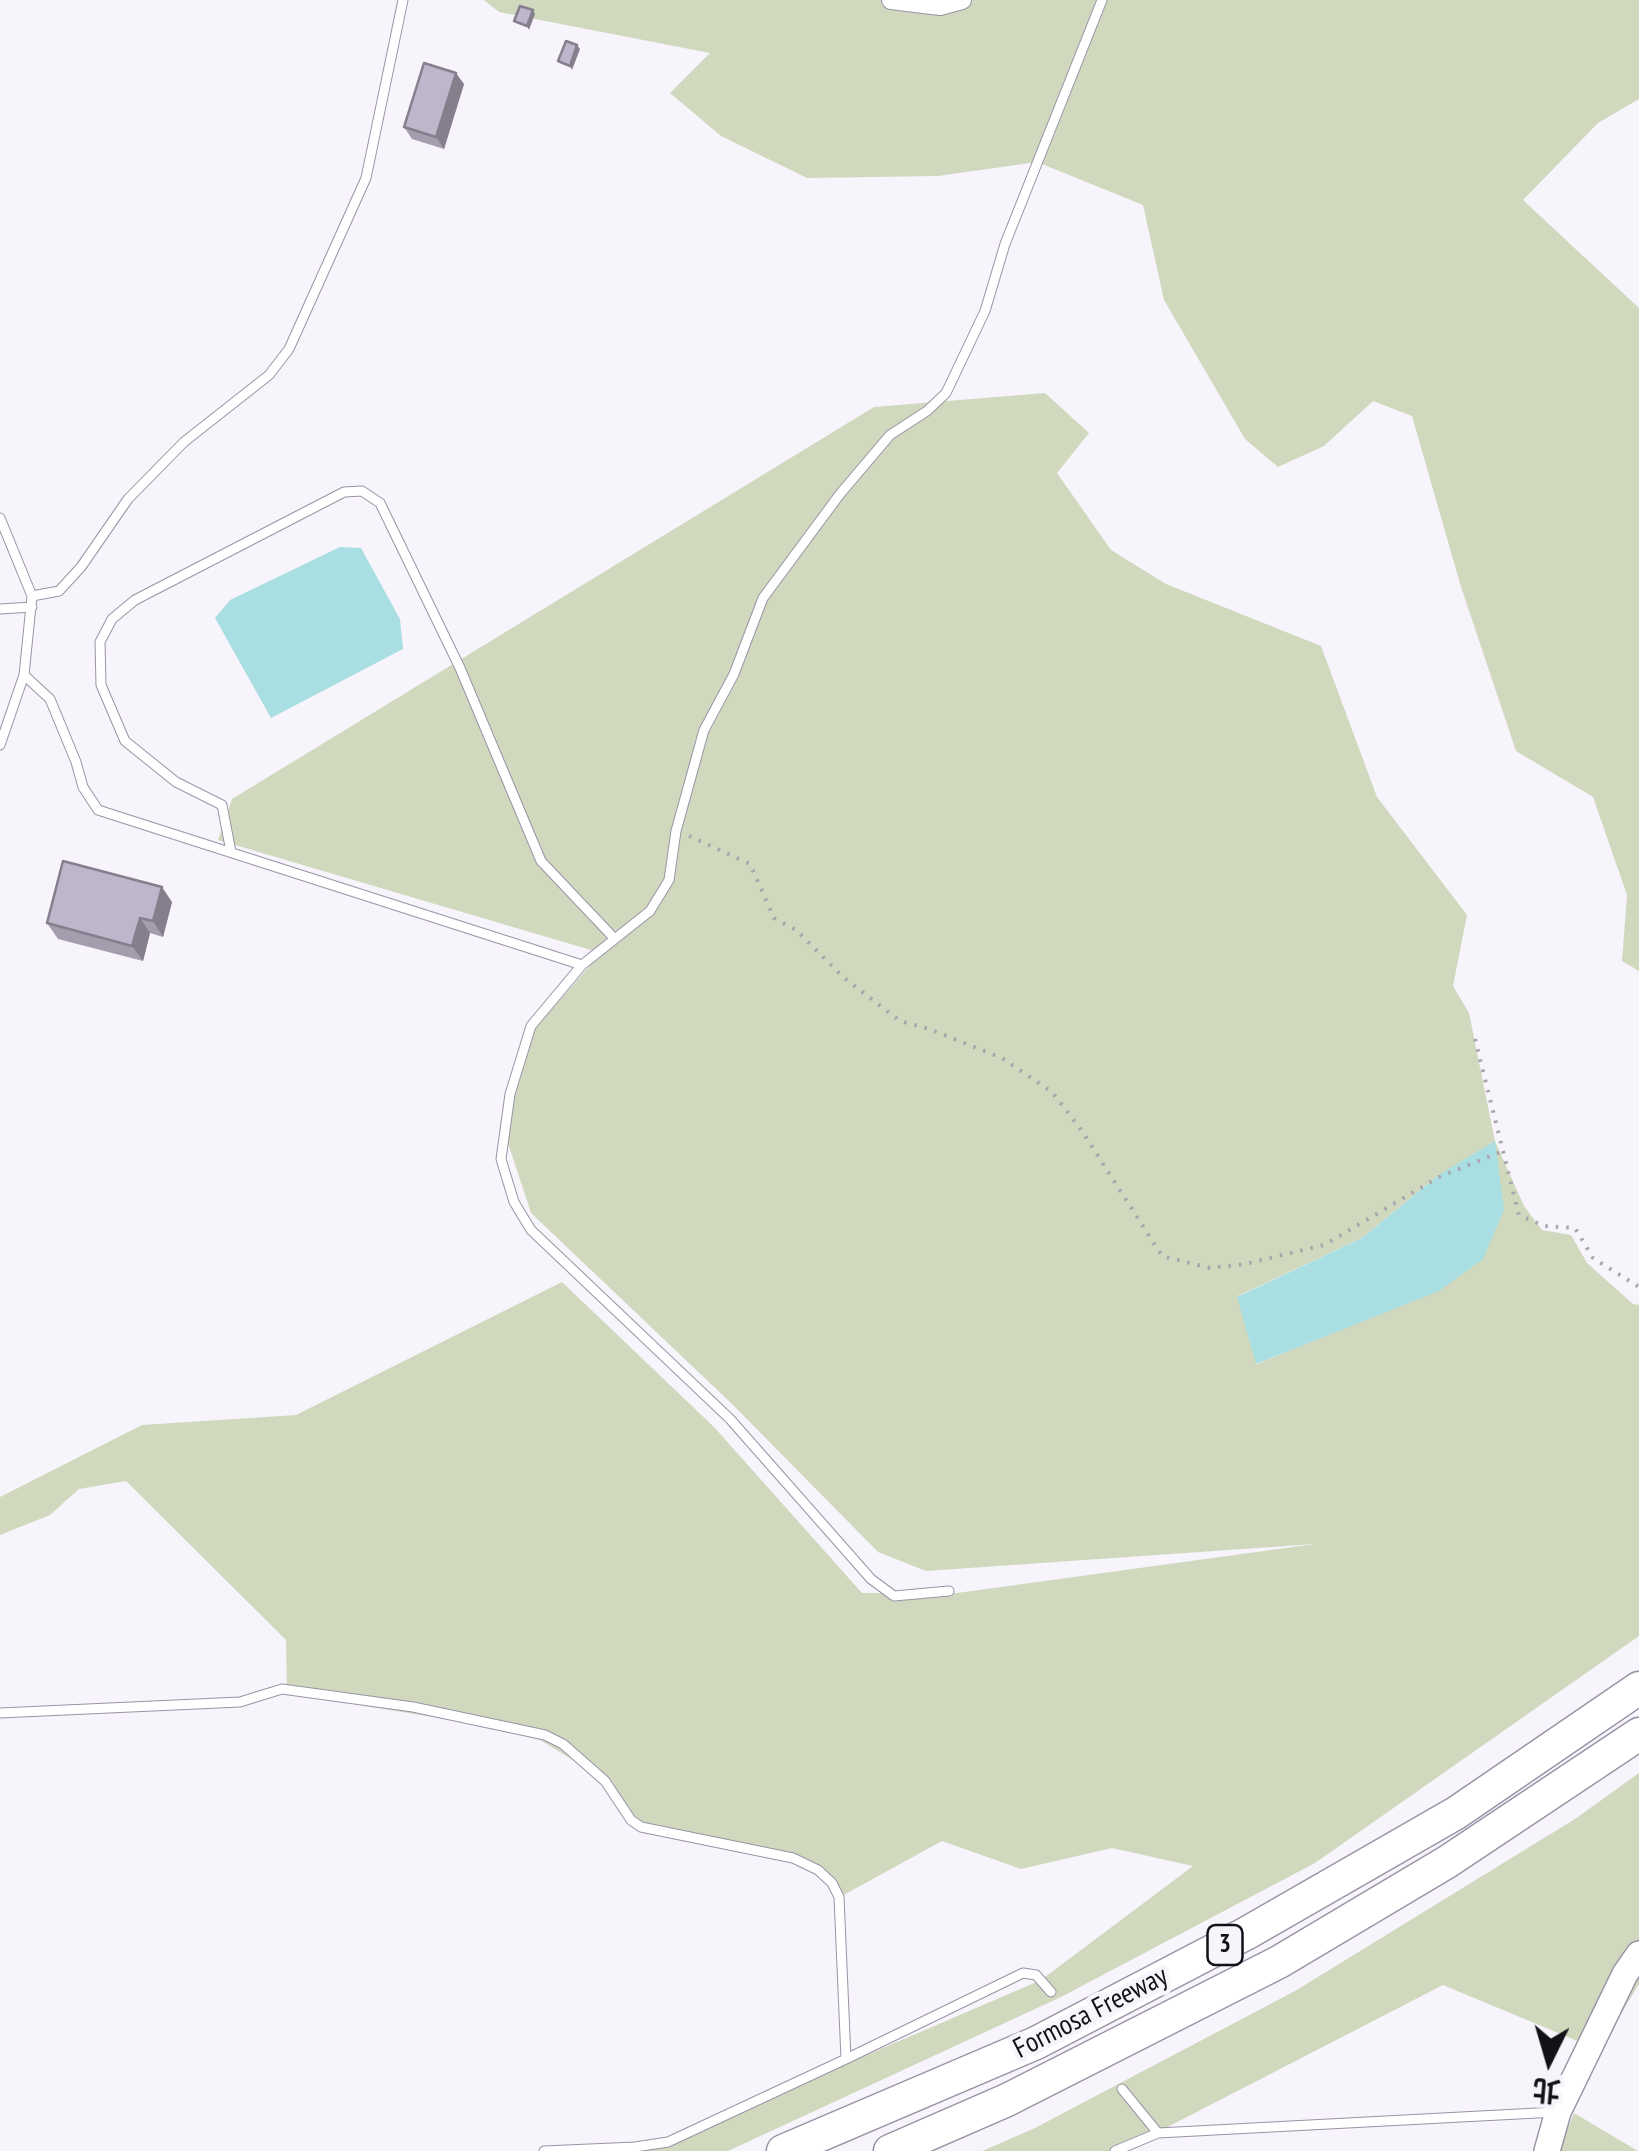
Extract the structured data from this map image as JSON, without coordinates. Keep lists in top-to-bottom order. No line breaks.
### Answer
{"streets":{"highway":["3","Formosa Freeway"]},"north":"bottom"}
